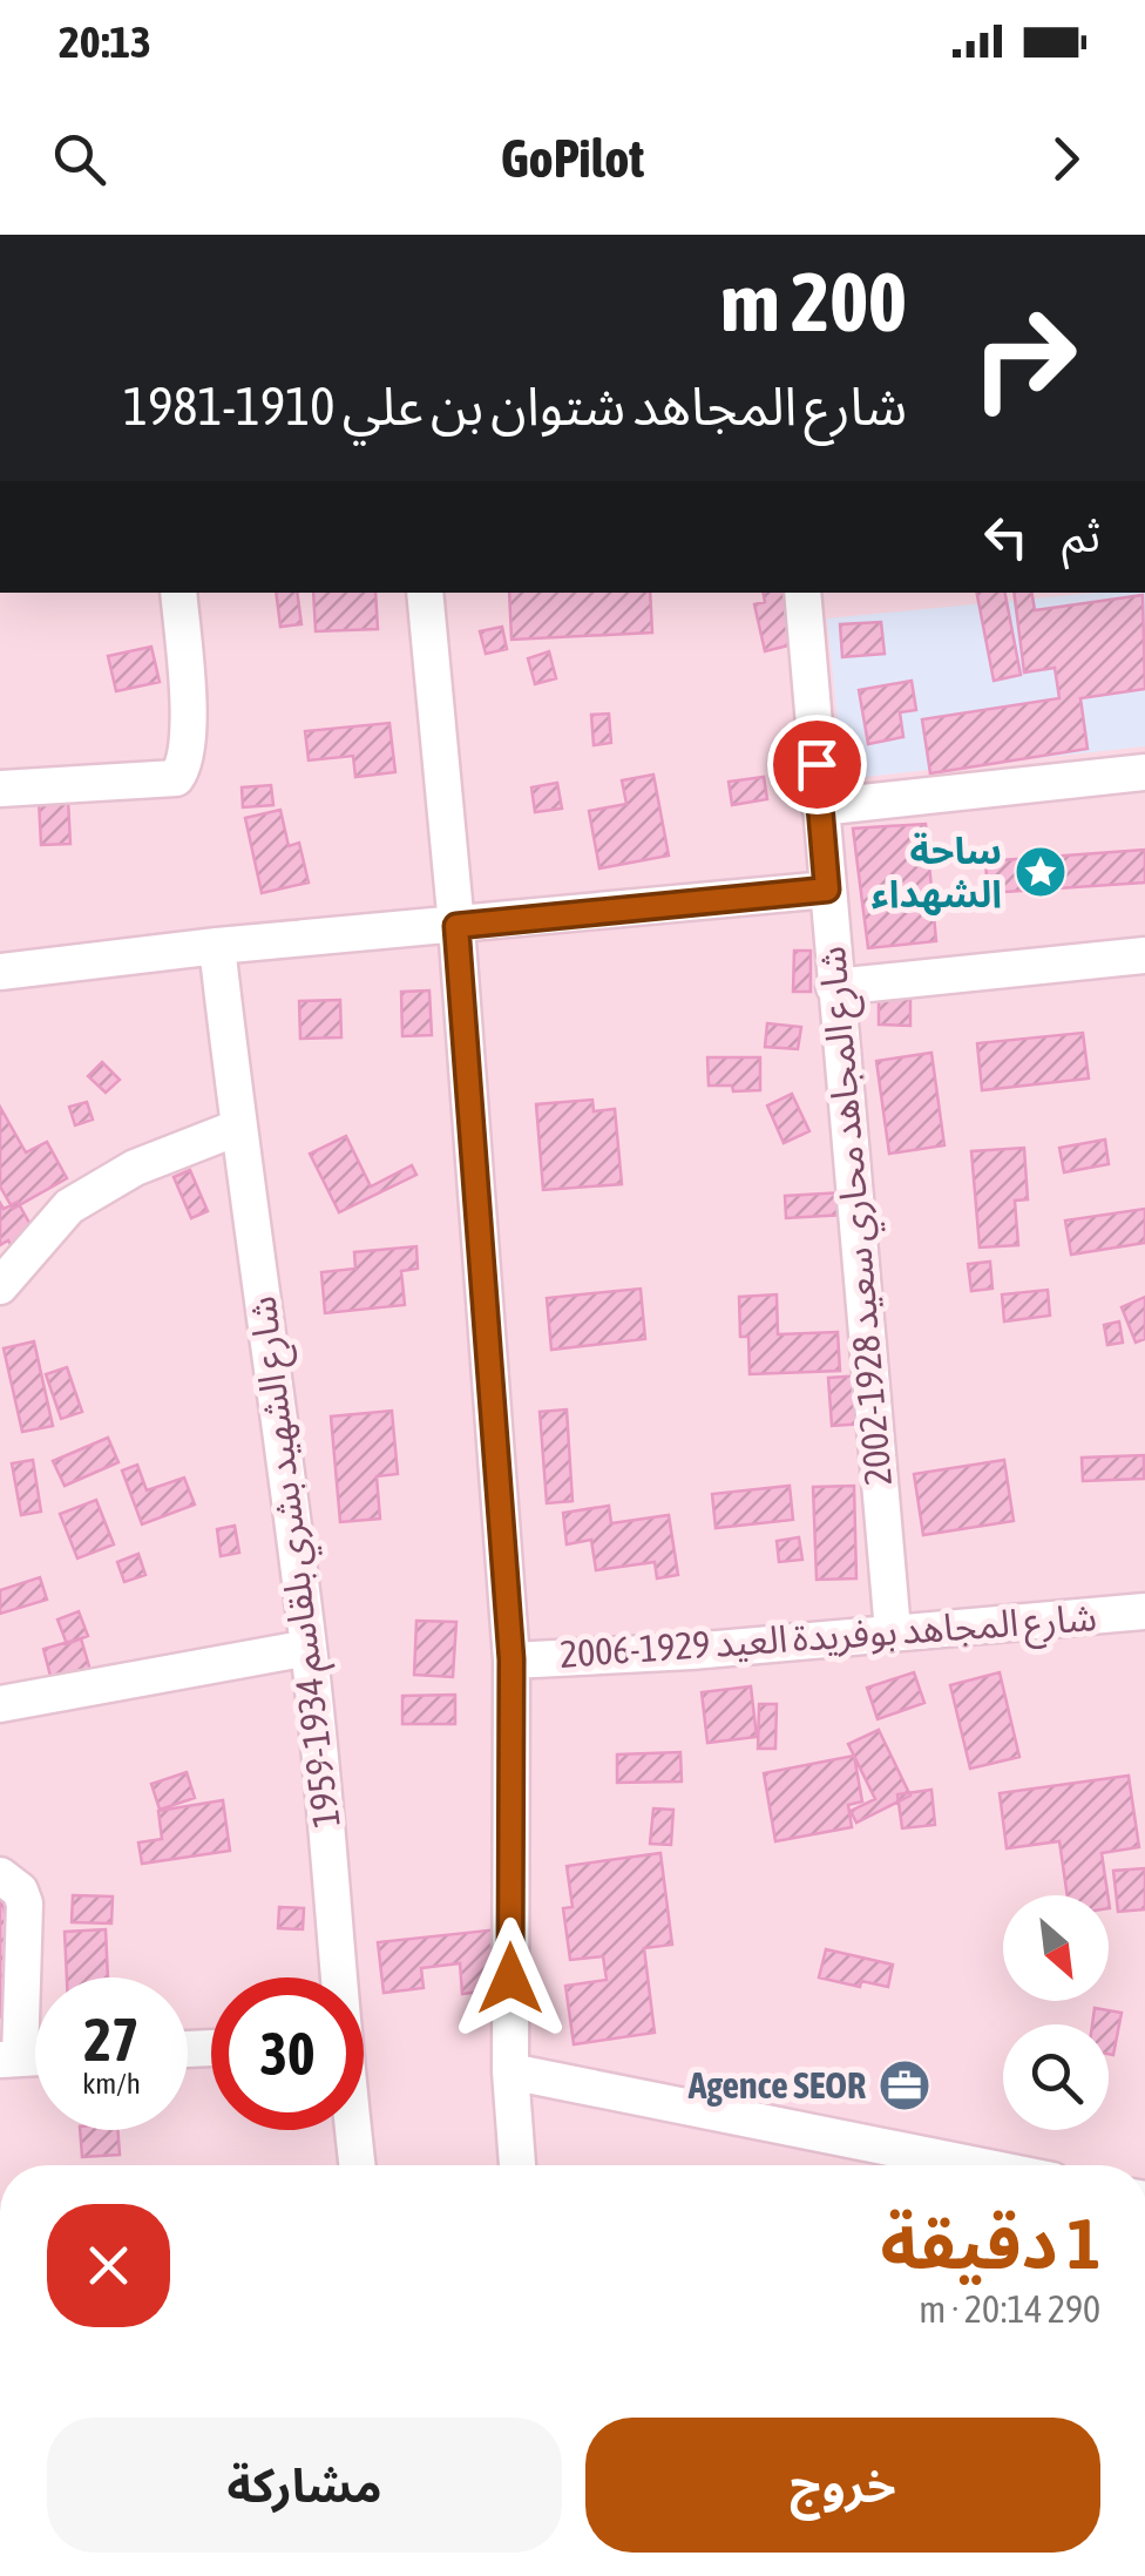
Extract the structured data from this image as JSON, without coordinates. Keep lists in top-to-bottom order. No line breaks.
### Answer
{"streets":{"street":["شارع المجاهد محاري سعيد 1928-2002","شارع الشهيد بشري بلقاسم 1934-1959","شارع المجاهد بوفريدة العيد 1929-2006"]},"crossings":[["شارع المجاهد محاري سعيد 1928-2002","شارع المجاهد بوفريدة العيد 1929-2006"]],"places":{"place":["ساحة الشهداء"],"office":["Agence SEOR"]},"north":"bottom right","page":{"status":"20:13","header":"GoPilot","turn":["200 m","شارع المجاهد شتوان بن علي 1910-1981"],"then":"ثم","speed":"27 km/h","limit":"30","heading":["1 دقيقة","290 m · 20:14"],"buttons":["خروج","مشاركة"]}}
